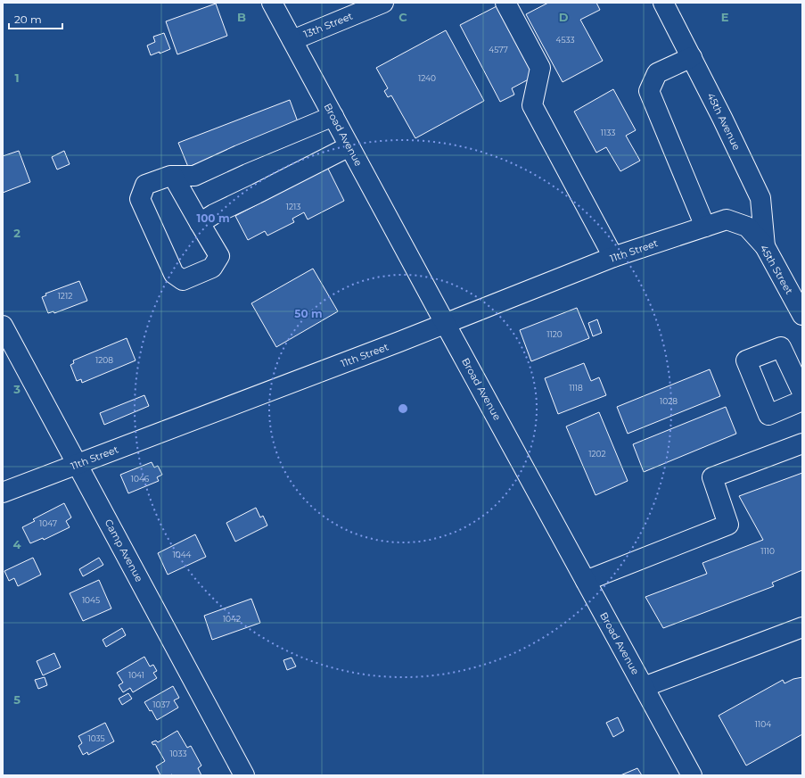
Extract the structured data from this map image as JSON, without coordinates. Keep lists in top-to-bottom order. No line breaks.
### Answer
{"streets":{"street":["13th Street","45th Avenue","Broad Avenue","11th Street","45th Street","Camp Avenue"]},"crossings":[["13th Street","Broad Avenue"],["45th Avenue","45th Street"],["Broad Avenue","11th Street"],["11th Street","45th Street"],["11th Street","Camp Avenue"]],"house_numbers":["4533","4577","1240","1133","1213","1212","1120","1208","1118","1028","1202","1046","1047","1110","1044","1045","1042","1041","1037","1104","1035","1033"],"scale_bar":"20 m","grid":{"columns":["B","C","D","E"],"rows":["1","2","3","4","5"]},"rings":["100 m","50 m"]}
